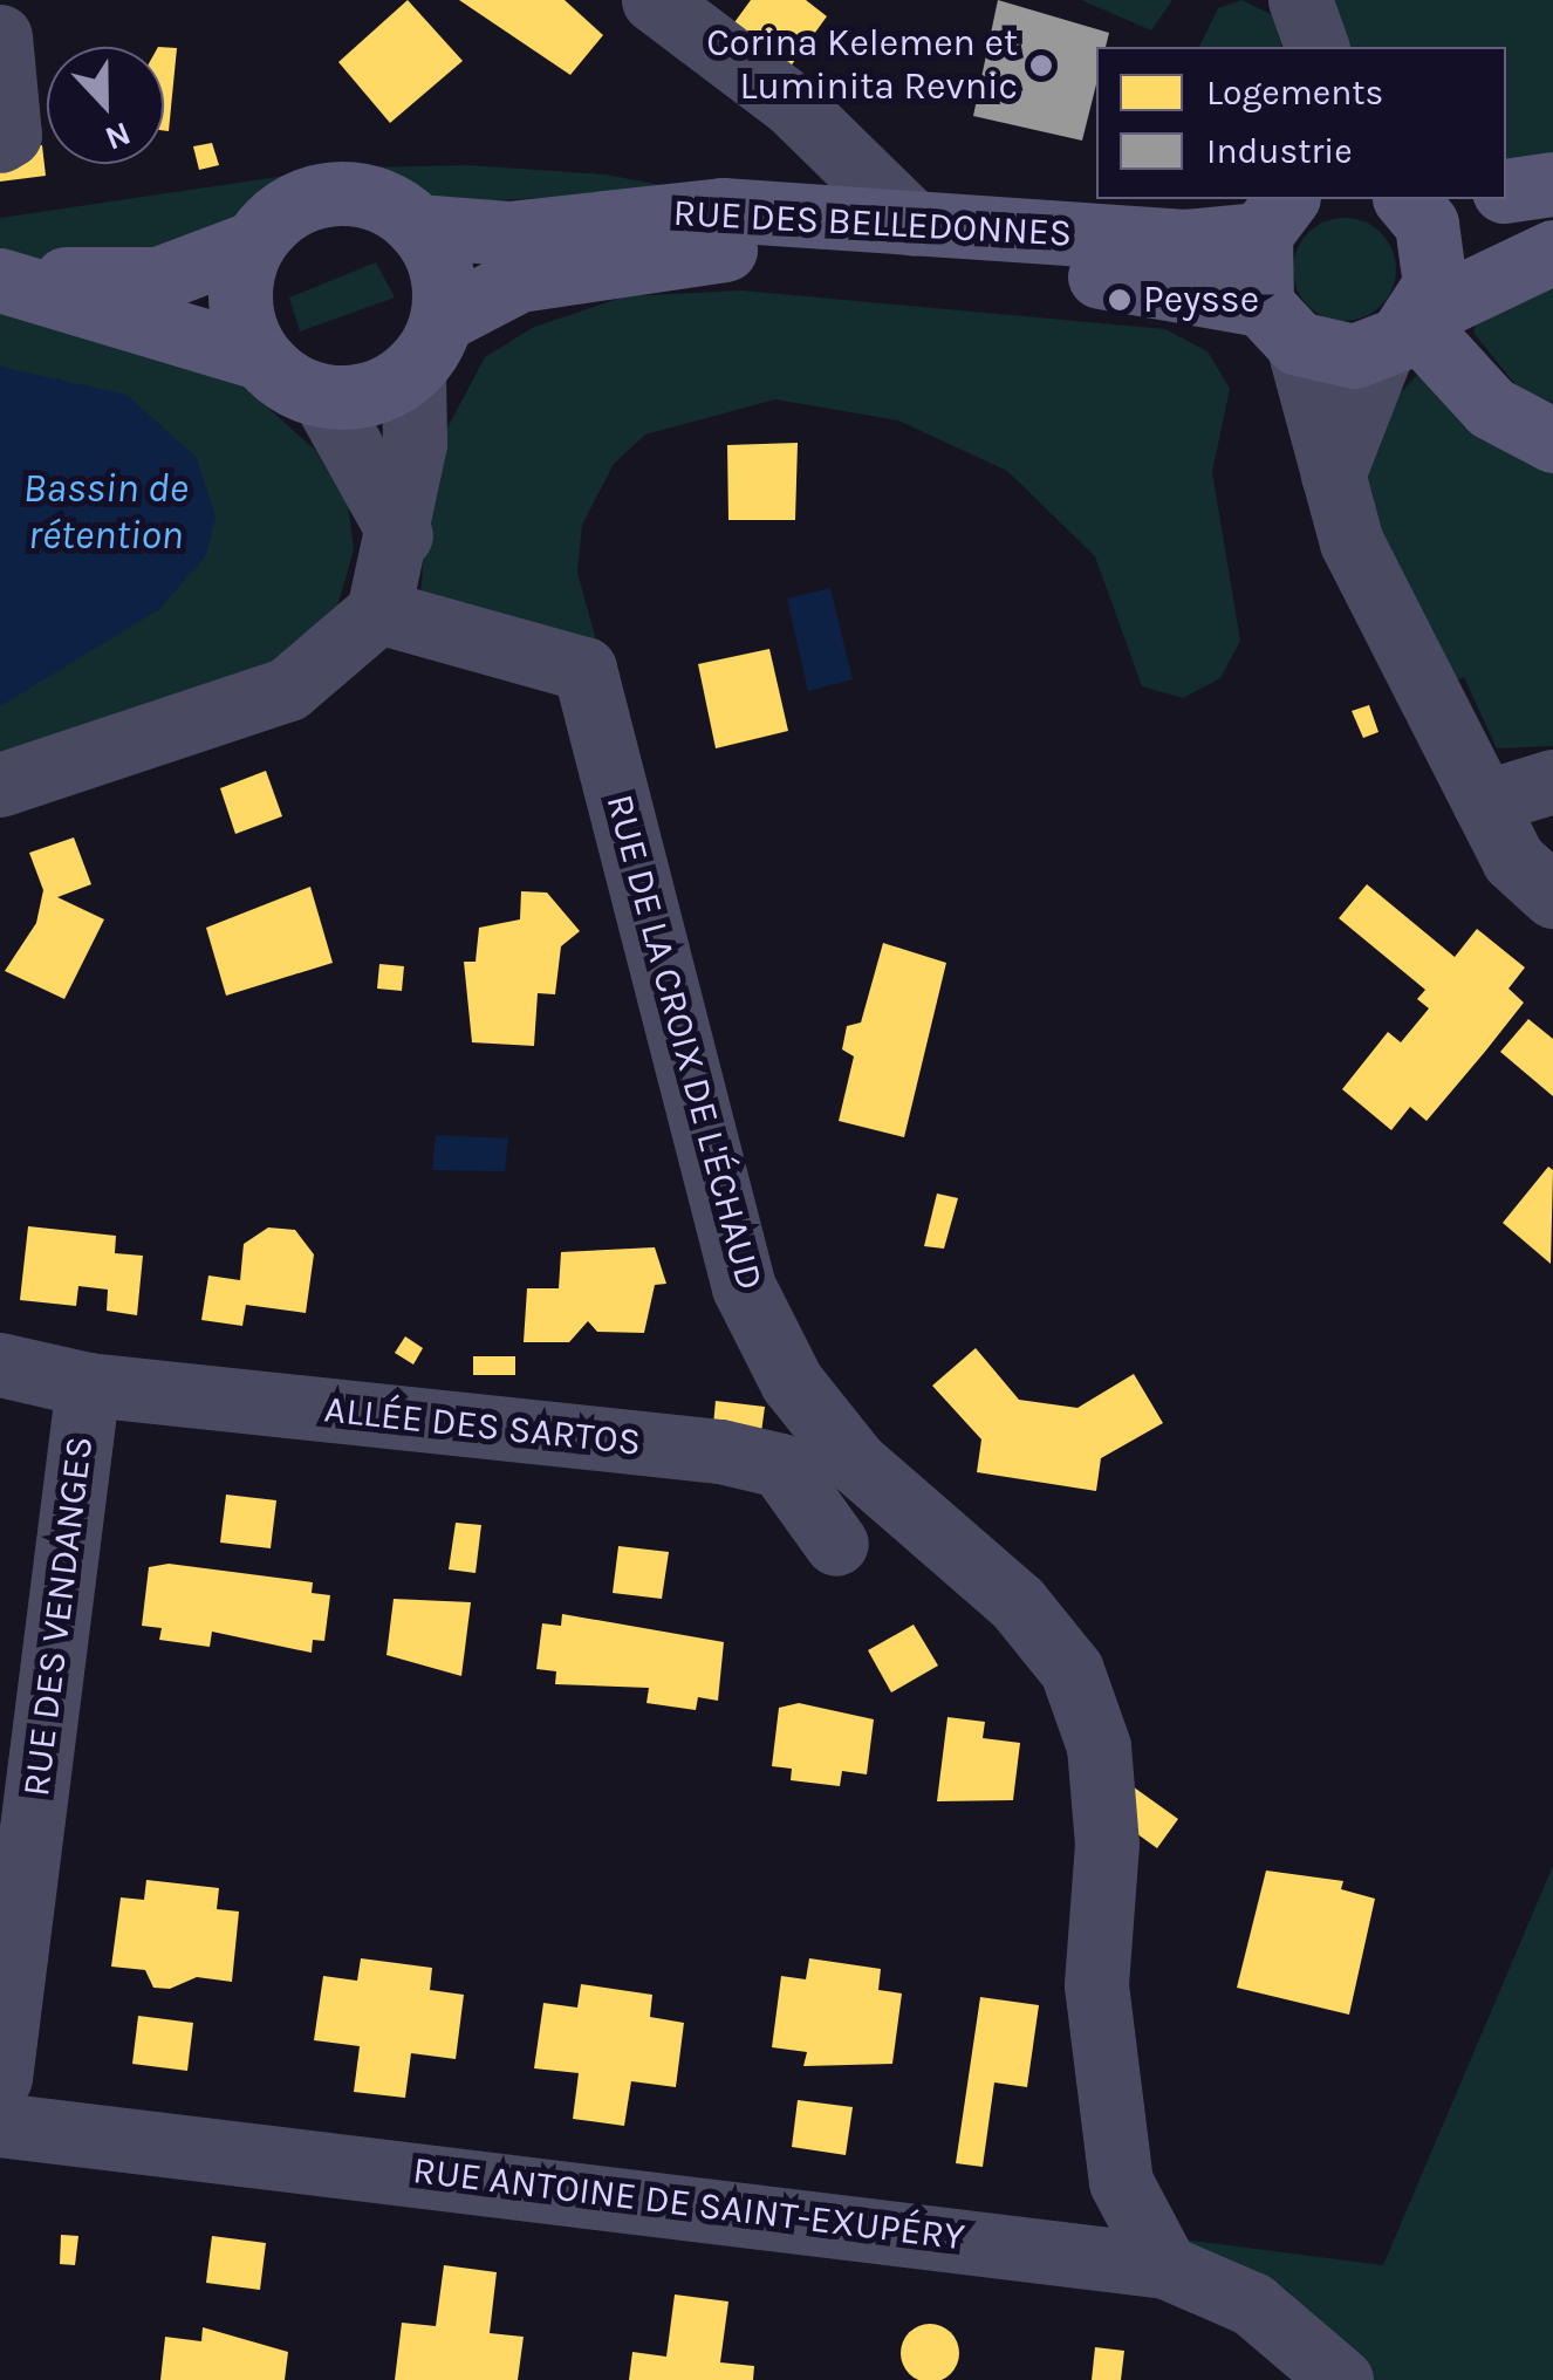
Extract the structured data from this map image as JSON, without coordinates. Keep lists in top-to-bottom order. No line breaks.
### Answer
{"streets":{"main road":["RUE DES BELLEDONNES"],"street":["RUE DE LA CROIX DE L'ÉCHAUD","ALLÉE DES SARTOS","RUE DES VENDANGES","RUE ANTOINE DE SAINT-EXUPÉRY"]},"crossings":[["RUE DE LA CROIX DE L'ÉCHAUD","RUE ANTOINE DE SAINT-EXUPÉRY"],["ALLÉE DES SARTOS","RUE DES VENDANGES"]],"water":["Bassin de rétention"],"places":["Corina Kelemen et Luminita Revnic","Peysse"],"legend":["Logements","Industrie"],"north":"bottom"}
